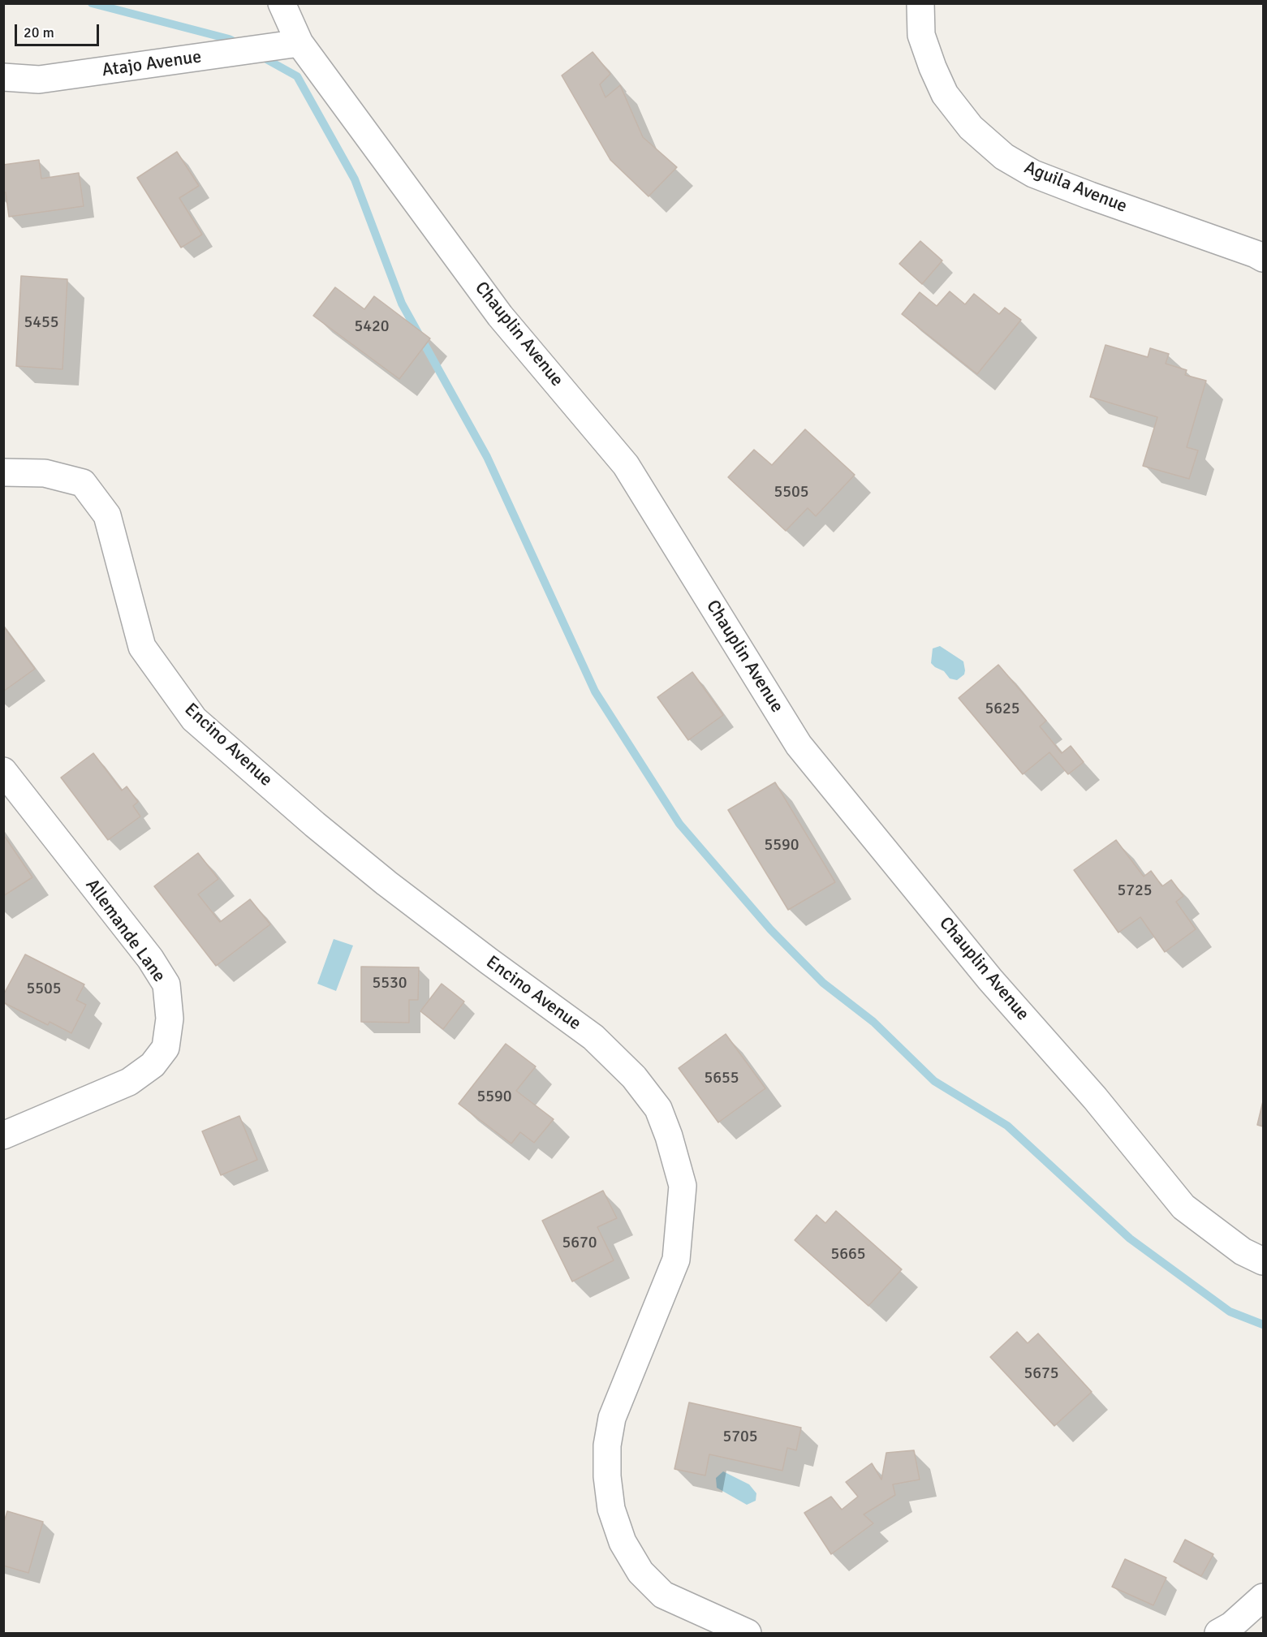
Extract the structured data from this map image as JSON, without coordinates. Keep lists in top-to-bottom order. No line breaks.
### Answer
{"streets":{"street":["Atajo Avenue","Aguila Avenue","Chauplin Avenue","Encino Avenue","Allemande Lane"]},"crossings":[["Atajo Avenue","Chauplin Avenue"]],"house_numbers":["5455","5420","5505","5625","5590","5725","5530","5505","5655","5590","5670","5665","5675","5705"],"scale_bar":"20 m"}
